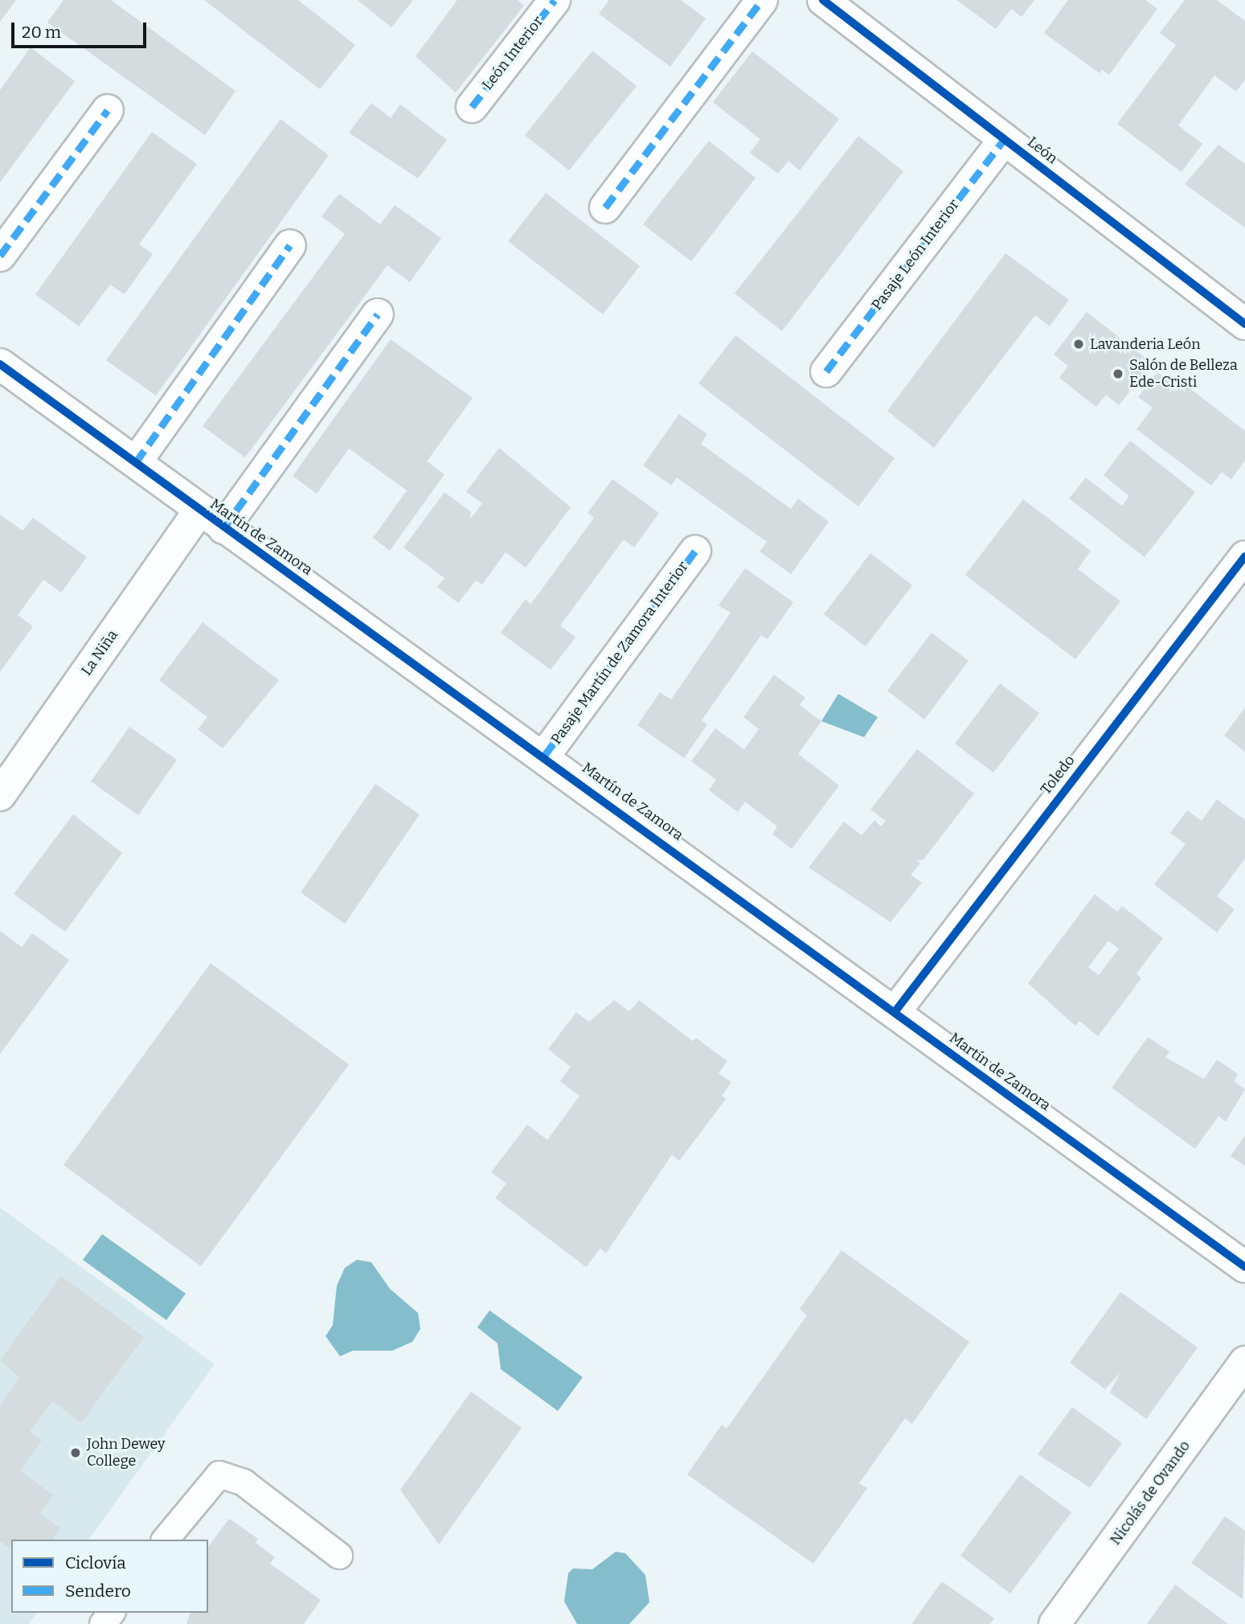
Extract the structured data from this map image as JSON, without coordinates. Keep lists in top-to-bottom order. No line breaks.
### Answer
{"streets":{"street":["León Interior","León","Pasaje León Interior","Martín de Zamora","La Niña","Pasaje Martín de Zamora Interior","Toledo","Nicolás de Ovando"]},"crossings":[["León","Pasaje León Interior"],["Martín de Zamora","La Niña"],["Martín de Zamora","Pasaje Martín de Zamora Interior"],["Martín de Zamora","Toledo"]],"places":["Lavanderia León","Salón de Belleza Ede-Cristi","John Dewey College"],"legend":["Ciclovía","Sendero"],"scale_bar":"20 m"}
